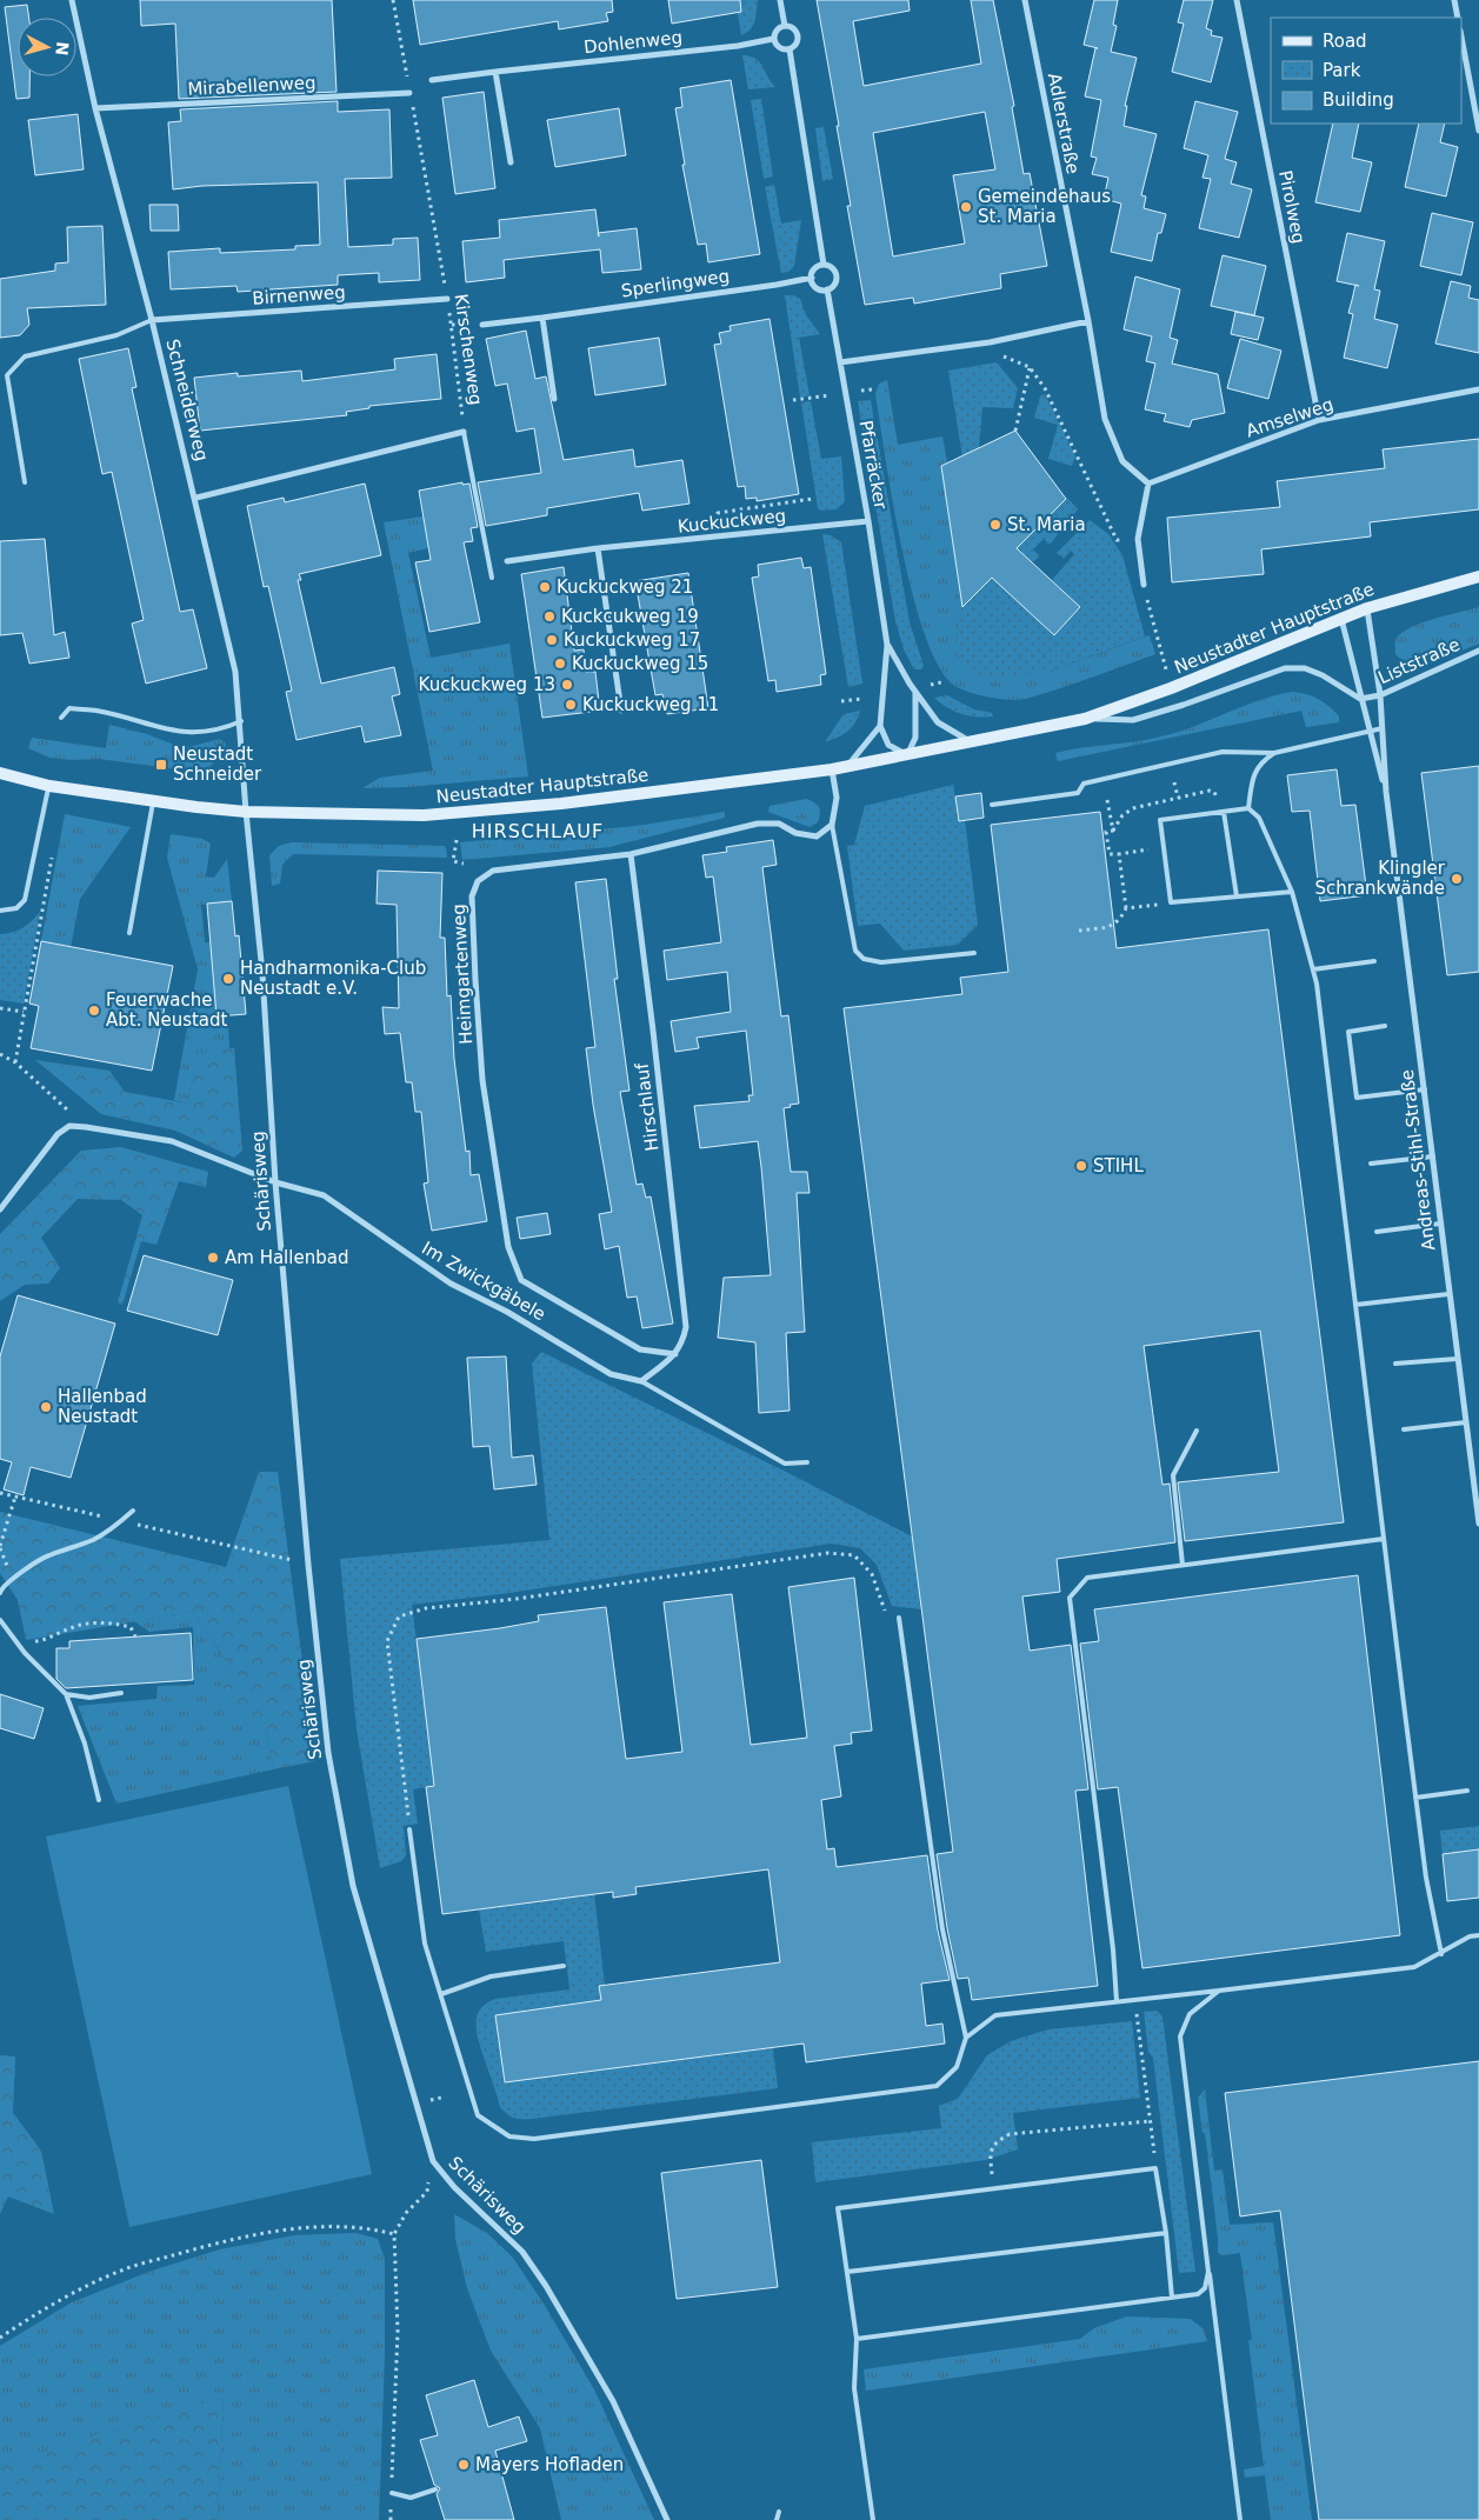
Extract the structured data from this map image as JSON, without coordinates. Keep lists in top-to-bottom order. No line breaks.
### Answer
{"streets":{"street":["Dohlenweg","Mirabellenweg","Adlerstraße","Pirolweg","Sperlingweg","Birnenweg","Kirschenweg","Schneiderweg","Amselweg","Pfarräcker","Kuckuckweg","Neustadter Hauptstraße","Liststraße","Heimgartenweg","Hirschlauf","Andreas-Stihl-Straße","Schärisweg","Im Zwickgäbele"]},"crossings":[["Dohlenweg","Pfarräcker"],["Mirabellenweg","Kirschenweg"],["Mirabellenweg","Schneiderweg"],["Adlerstraße","Amselweg"],["Pirolweg","Amselweg"],["Sperlingweg","Pfarräcker"],["Birnenweg","Kirschenweg"],["Birnenweg","Schneiderweg"],["Kirschenweg","Schneiderweg"],["Schneiderweg","Neustadter Hauptstraße"],["Schneiderweg","Schärisweg"],["Pfarräcker","Kuckuckweg"],["Pfarräcker","Neustadter Hauptstraße"],["Neustadter Hauptstraße","Liststraße"],["Neustadter Hauptstraße","Andreas-Stihl-Straße"],["Neustadter Hauptstraße","Schärisweg"],["Liststraße","Andreas-Stihl-Straße"],["Heimgartenweg","Hirschlauf"],["Schärisweg","Im Zwickgäbele"]],"districts":["HIRSCHLAUF"],"places":{"other":["Gemeindehaus St. Maria","St. Maria","Kuckuckweg 21","Kuckcukweg 19","Kuckuckweg 17","Kuckuckweg 15","Kuckuckweg 13","Kuckuckweg 11","Klingler Schrankwände","Handharmonika-Club Neustadt e.V.","Feuerwache Abt. Neustadt","STIHL","Am Hallenbad","Hallenbad Neustadt","Mayers Hofladen"],"transit":["Neustadt Schneider"]},"legend":["Road","Park","Building"],"north":"right"}
